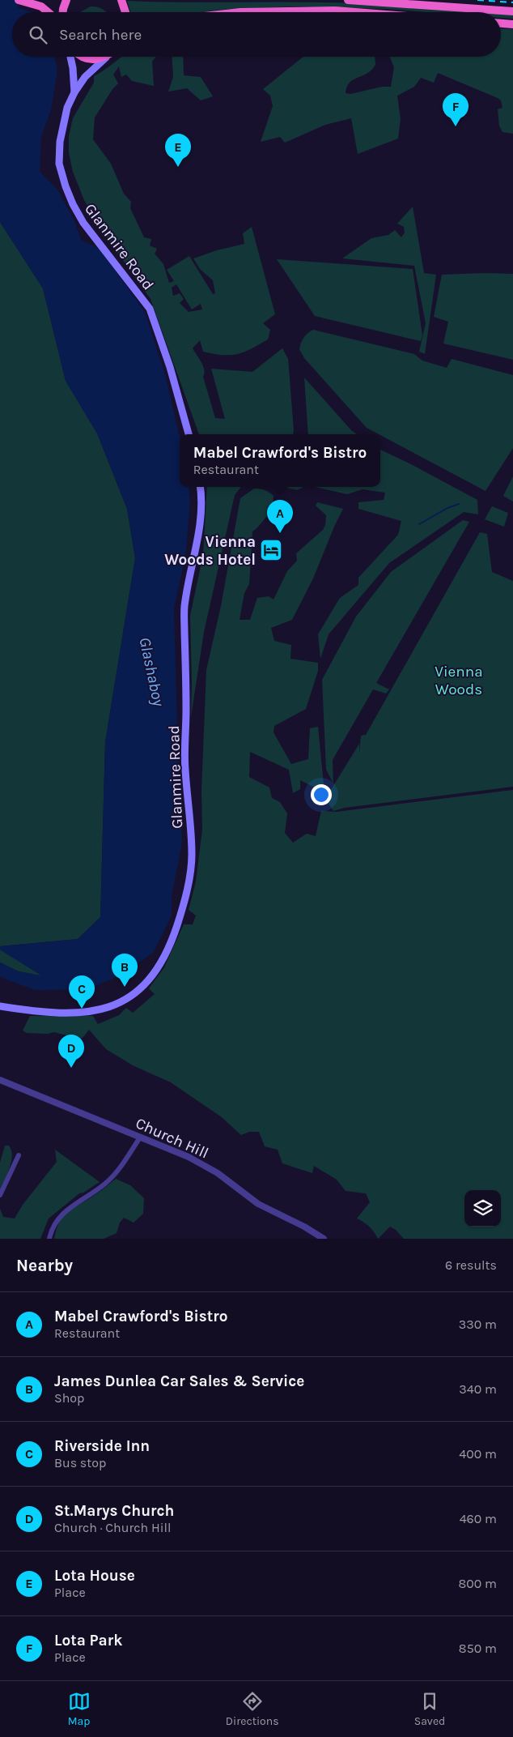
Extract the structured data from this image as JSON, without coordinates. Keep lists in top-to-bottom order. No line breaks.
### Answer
{"streets":{"main road":["Glanmire Road"],"street":["Church Hill"]},"water":["Glashaboy"],"parks":["Vienna Woods"],"places":{"hotel":["Vienna Woods Hotel"]},"page":{"search":"Search here","pins":["F","E","A","B","C","D"],"popup":["Mabel Crawford's Bistro","Restaurant"],"heading":["Nearby","6 results"],"list":[{"mark":"A","name":"Mabel Crawford's Bistro","note":"Restaurant","value":"330 m"},{"mark":"B","name":"James Dunlea Car Sales & Service","note":"Shop","value":"340 m"},{"mark":"C","name":"Riverside Inn","note":"Bus stop","value":"400 m"},{"mark":"D","name":"St.Marys Church","note":"Church · Church Hill","value":"460 m"},{"mark":"E","name":"Lota House","note":"Place","value":"800 m"},{"mark":"F","name":"Lota Park","note":"Place","value":"850 m"}],"nav":["Map","Directions","Saved"]}}
